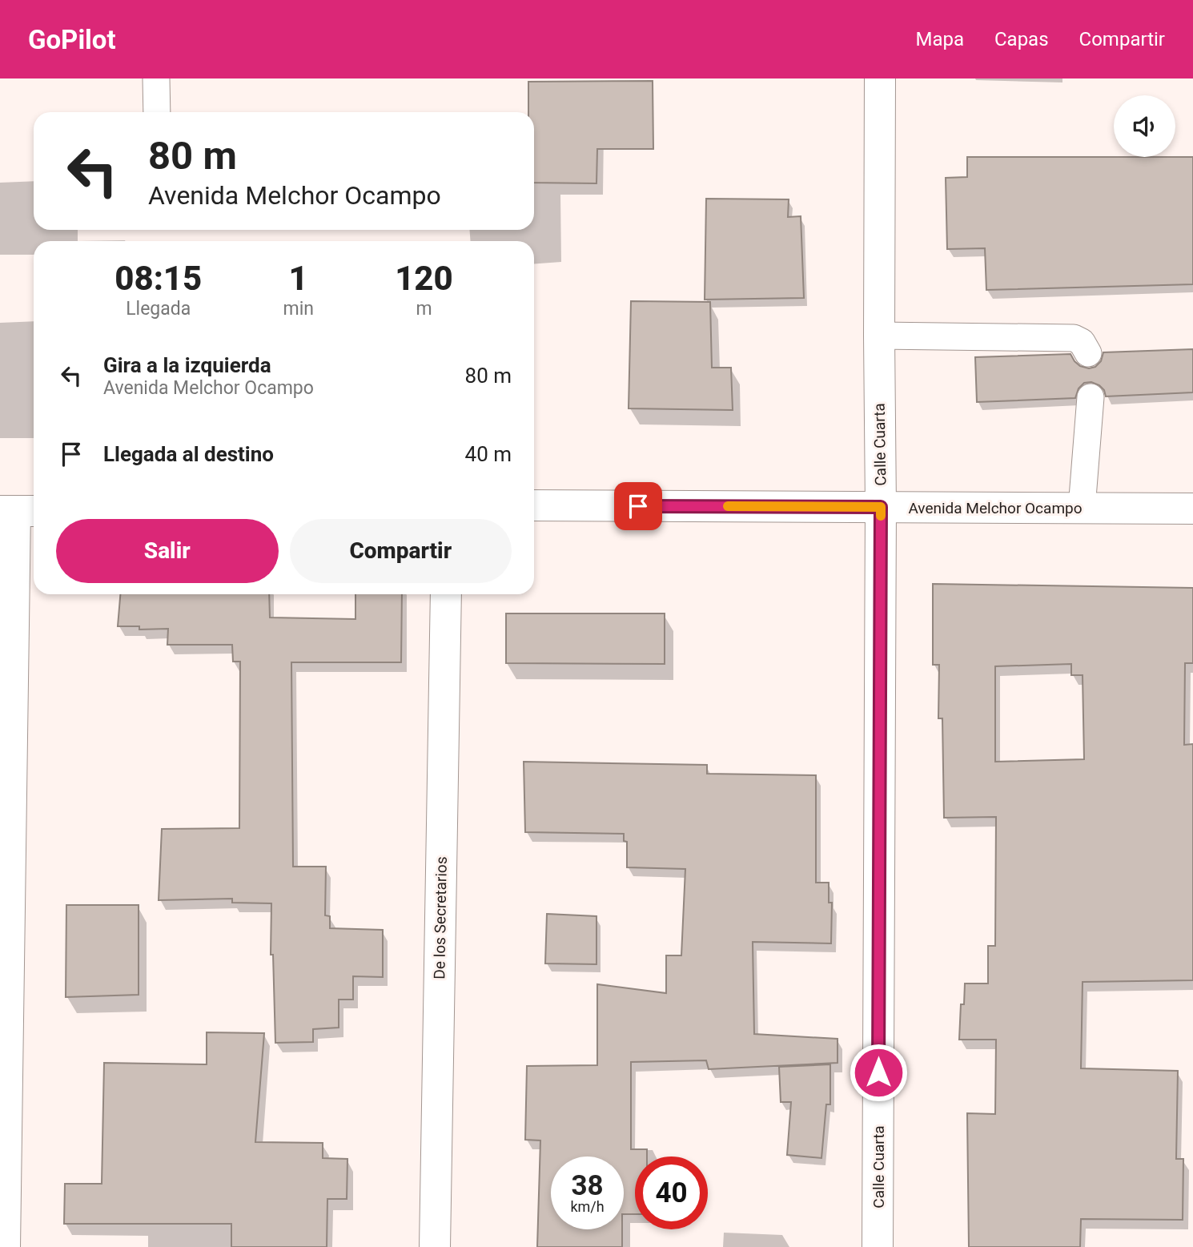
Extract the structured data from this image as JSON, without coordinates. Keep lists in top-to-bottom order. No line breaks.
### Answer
{"streets":{"street":["Calle Cuarta","Avenida Melchor Ocampo","De los Secretarios"]},"crossings":[["Calle Cuarta","Avenida Melchor Ocampo"]],"page":{"header":"GoPilot","nav":["Mapa","Capas","Compartir"],"turn":["80 m","Avenida Melchor Ocampo"],"eta":["08:15","Llegada","1","min","120","m"],"list":[{"name":"Gira a la izquierda","note":"Avenida Melchor Ocampo","value":"80 m"},{"name":"Llegada al destino","value":"40 m"}],"buttons":["Salir","Compartir"],"speed":"38 km/h","limit":"40"}}
